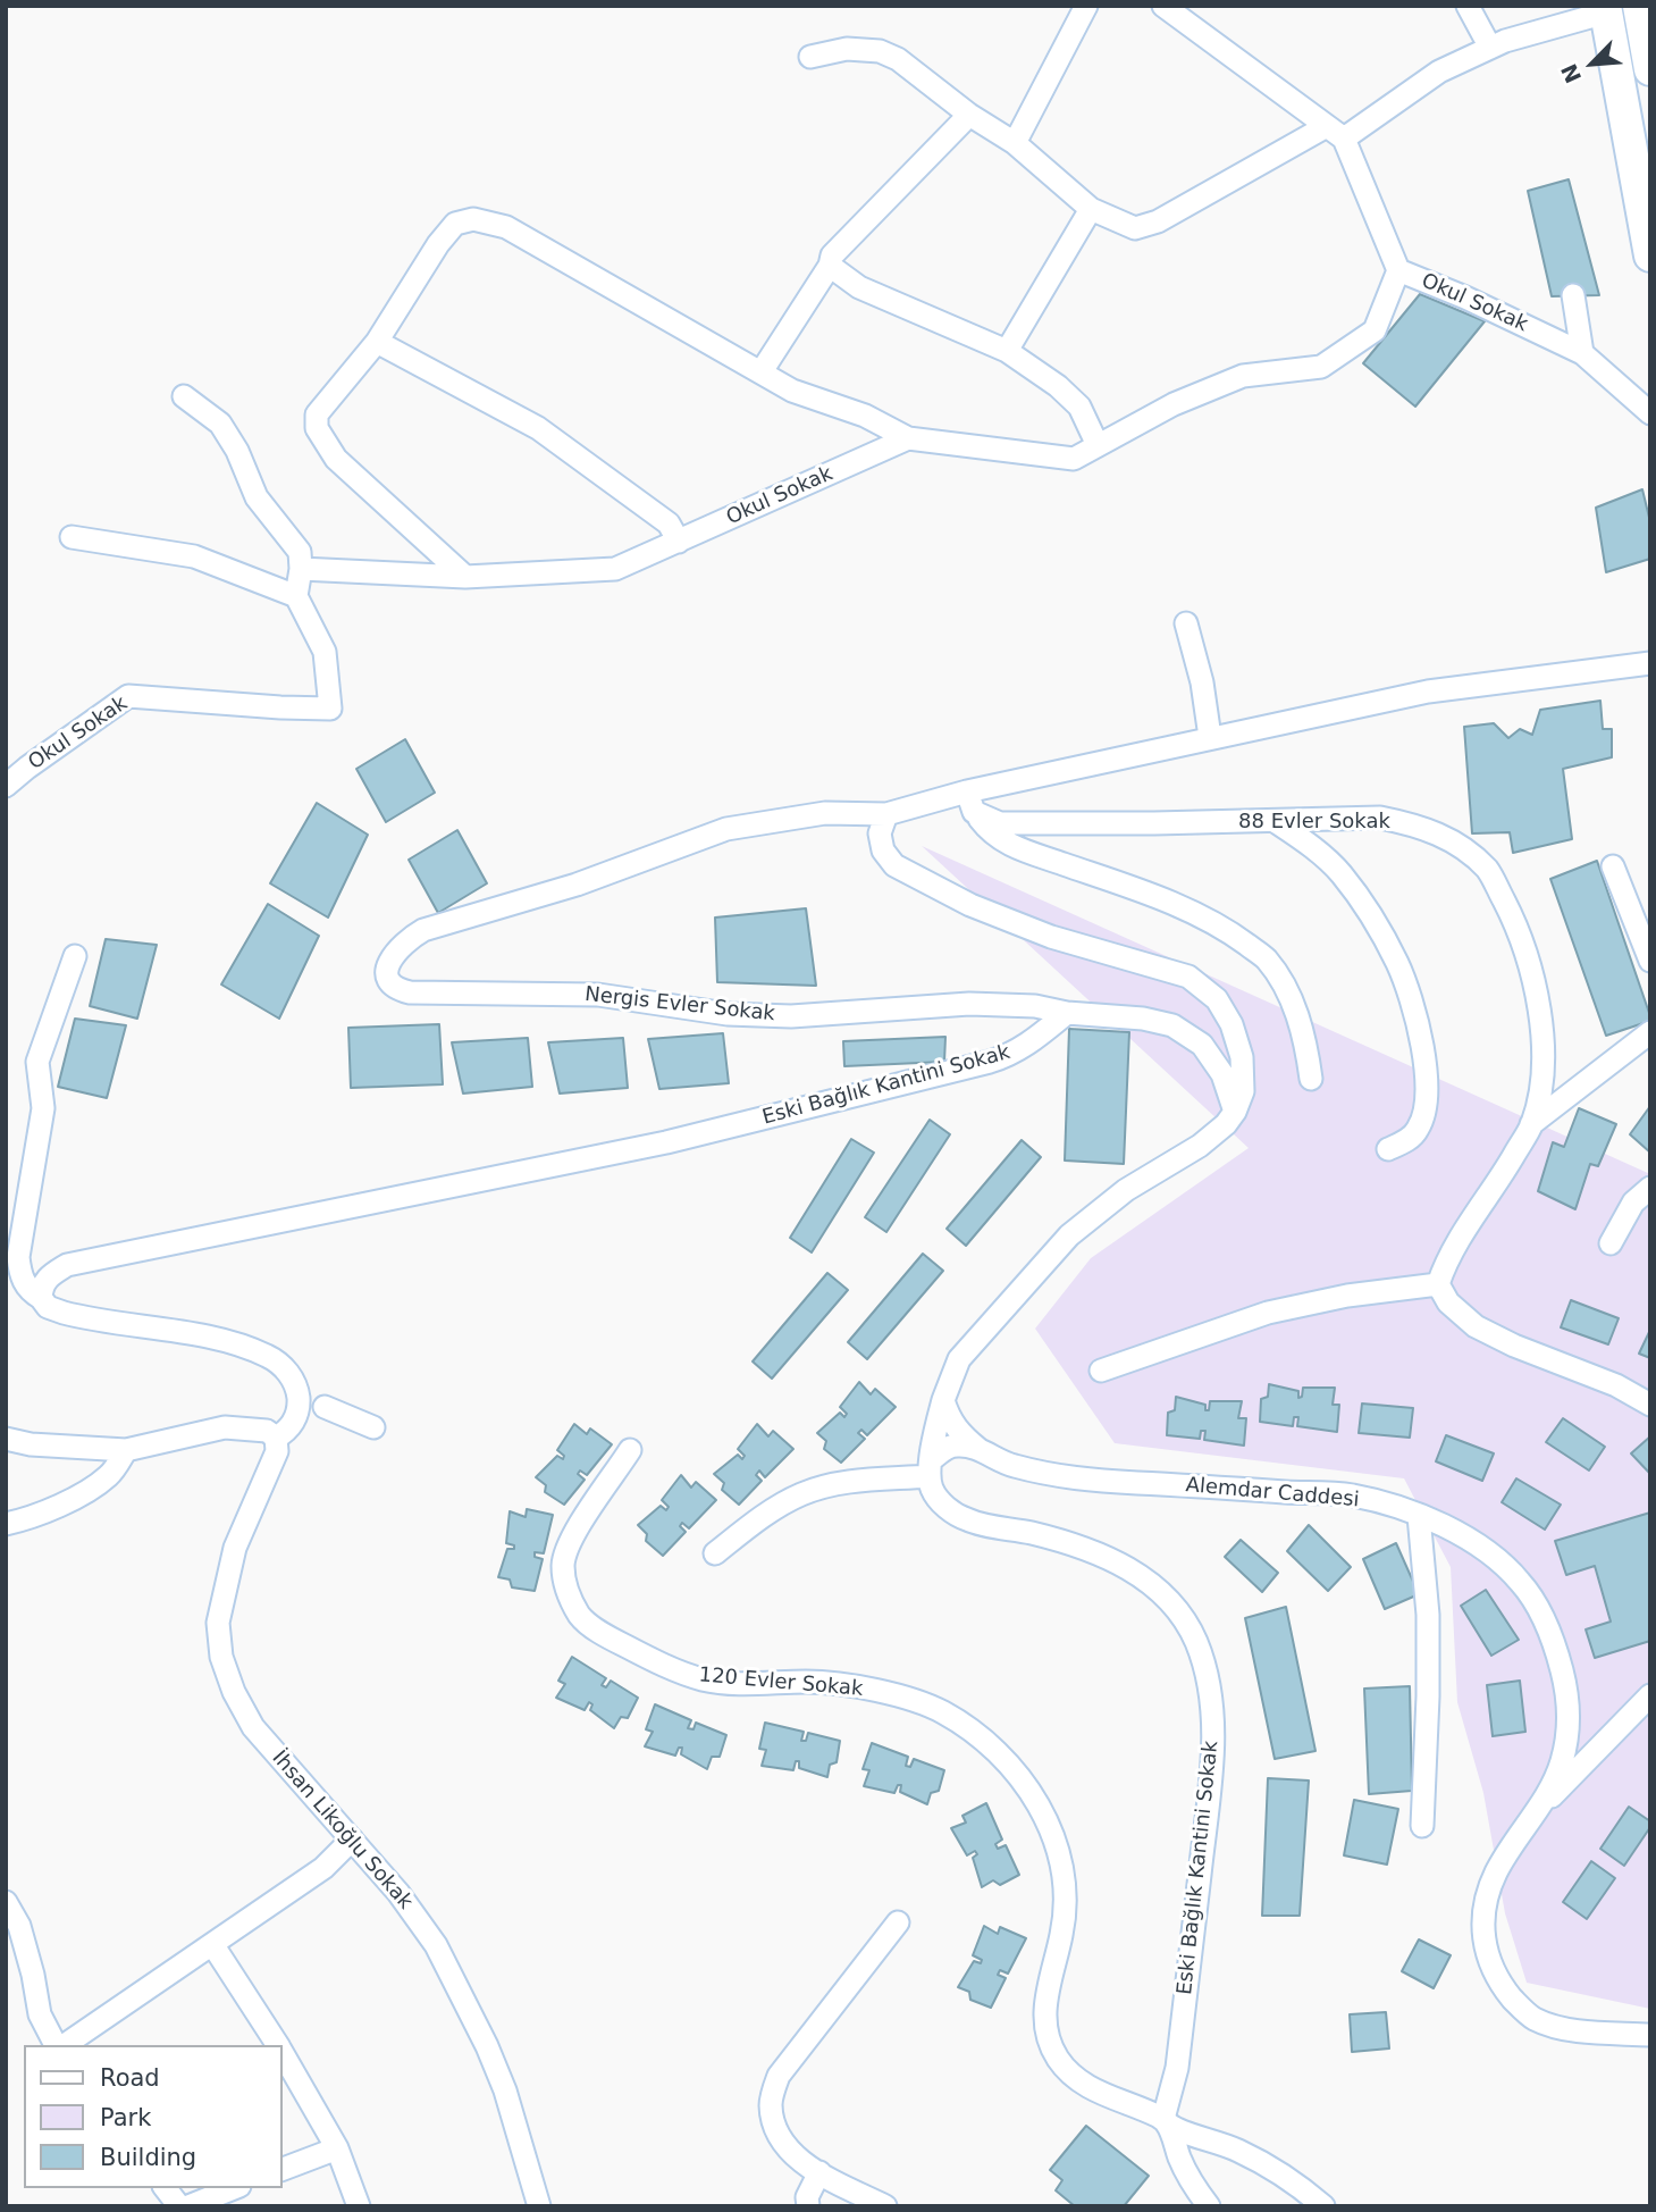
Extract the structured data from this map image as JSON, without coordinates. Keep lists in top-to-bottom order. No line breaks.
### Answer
{"streets":{"street":["Okul Sokak","88 Evler Sokak","Nergis Evler Sokak","Eski Bağlık Kantini Sokak","Alemdar Caddesi","120 Evler Sokak","İhsan Likoğlu Sokak"]},"crossings":[["Nergis Evler Sokak","Eski Bağlık Kantini Sokak"],["Eski Bağlık Kantini Sokak","Alemdar Caddesi"],["Eski Bağlık Kantini Sokak","120 Evler Sokak"],["Eski Bağlık Kantini Sokak","İhsan Likoğlu Sokak"]],"legend":["Road","Park","Building"],"north":"bottom left"}
